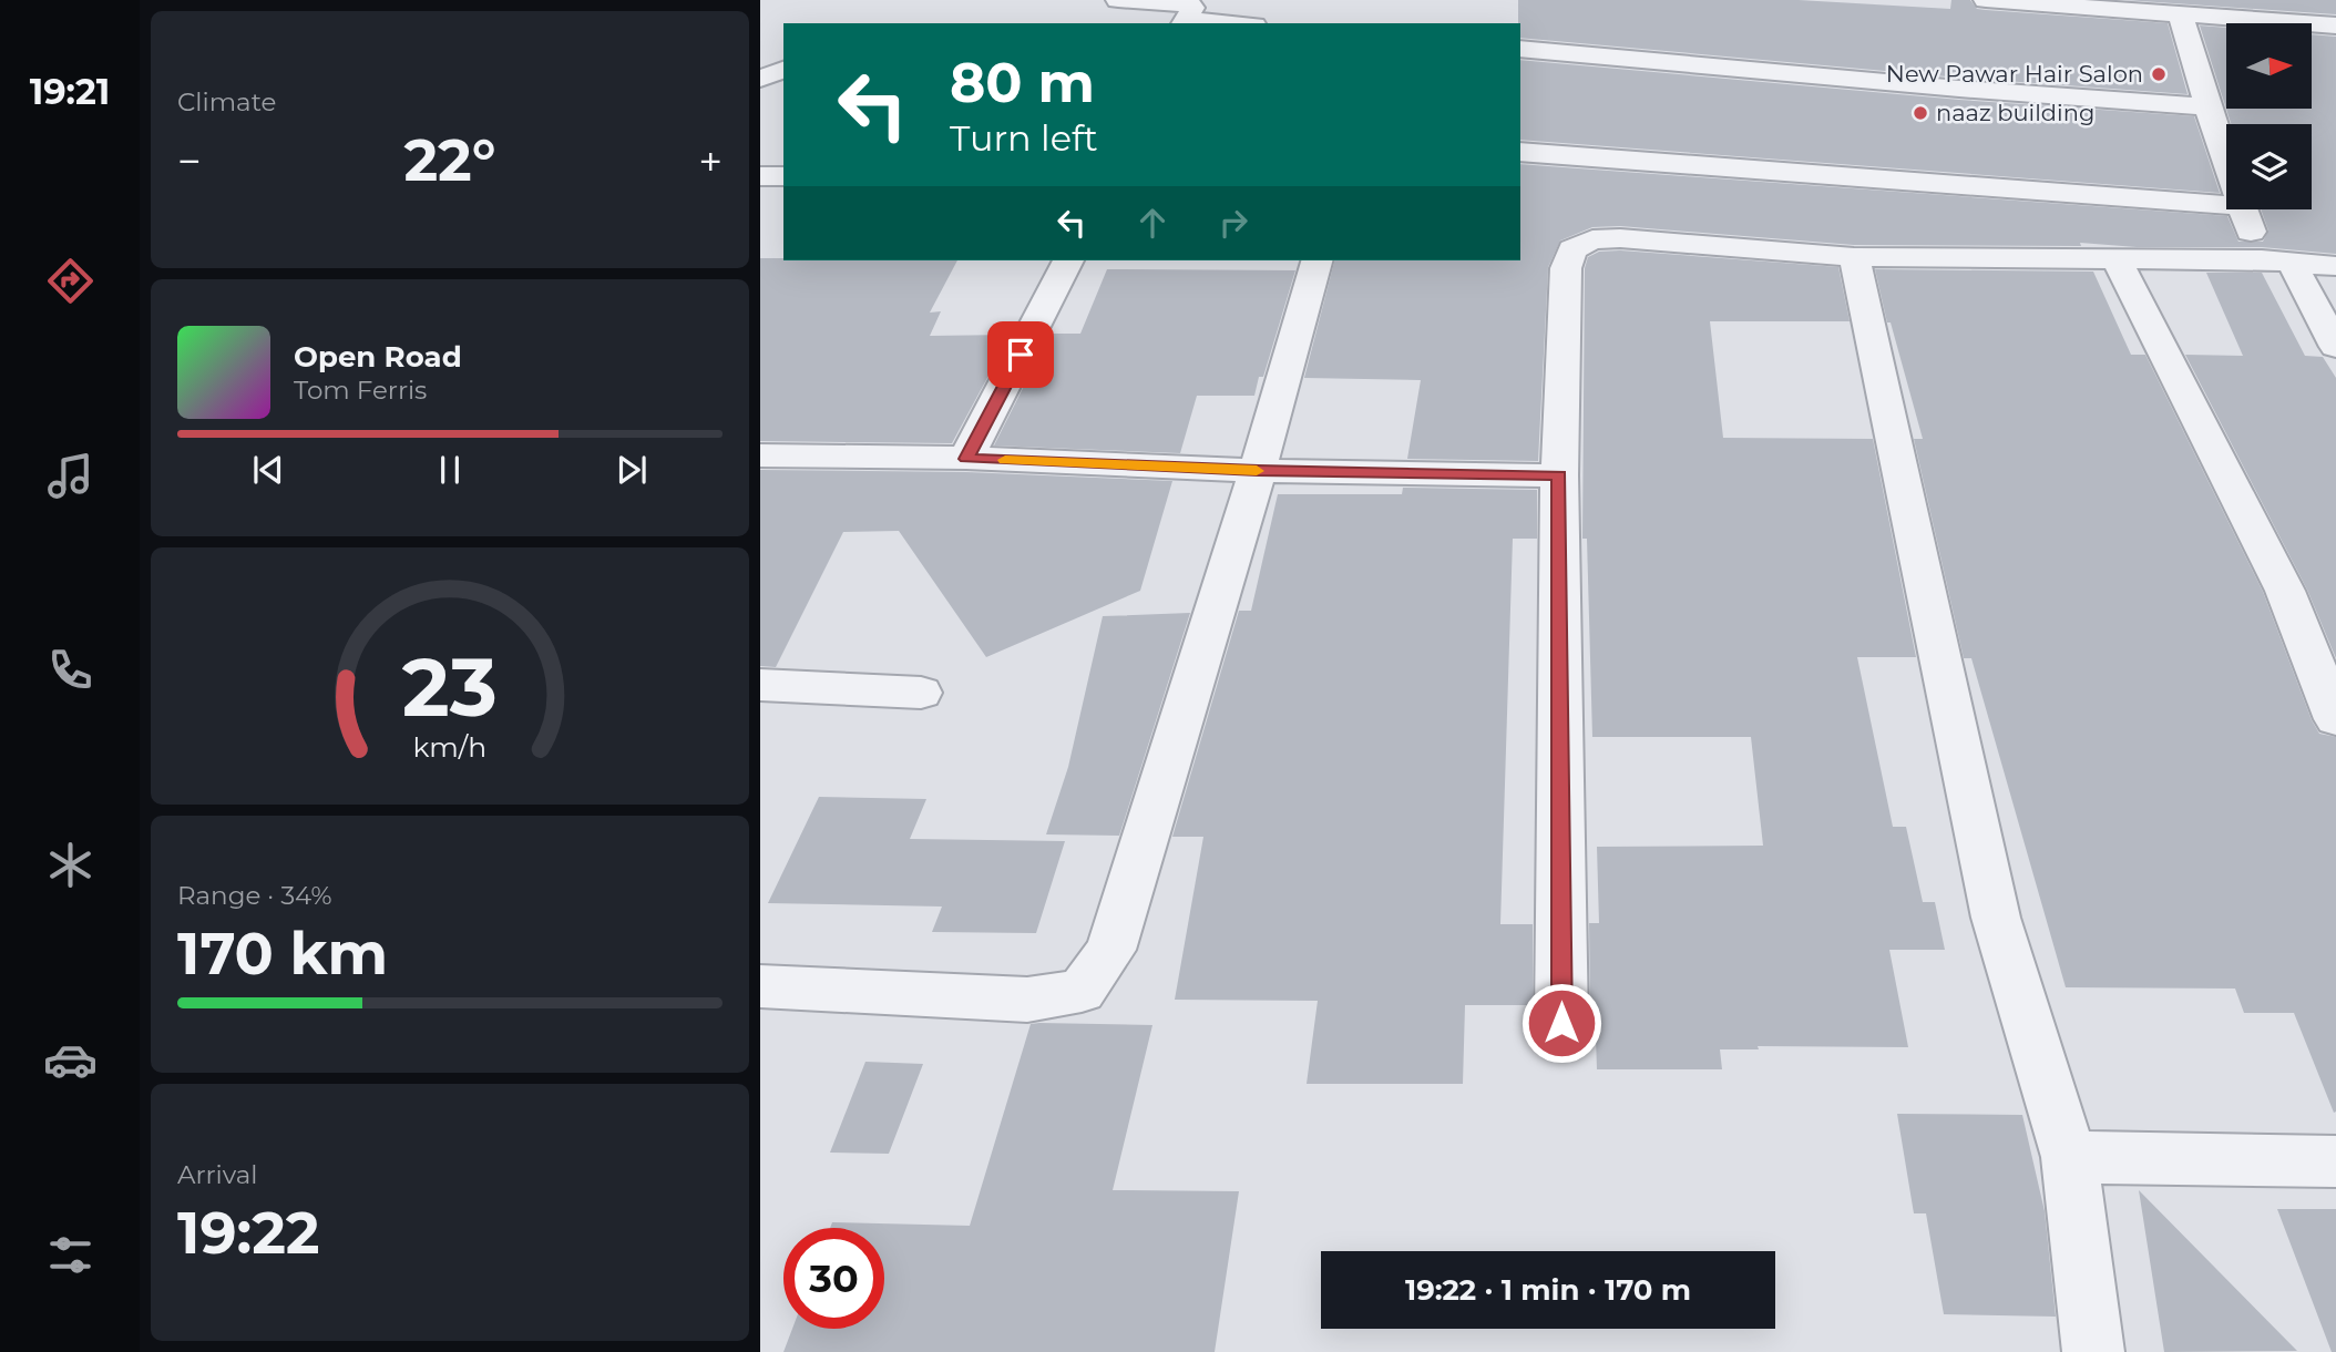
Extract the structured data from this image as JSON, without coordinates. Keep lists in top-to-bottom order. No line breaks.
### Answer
{"places":["New Pawar Hair Salon","naaz building"],"north":"right","page":{"tabs":"19:21","tile":["Climate",["Range · 34%","170 km"],["Arrival","19:22"]],"turn":["80 m","Turn left"],"heat":["−","22°","+"],"song":["Open Road","Tom Ferris"],"limit":"30","trip":"19:22 · 1 min · 170 m","gauge":["23","km/h"]}}
